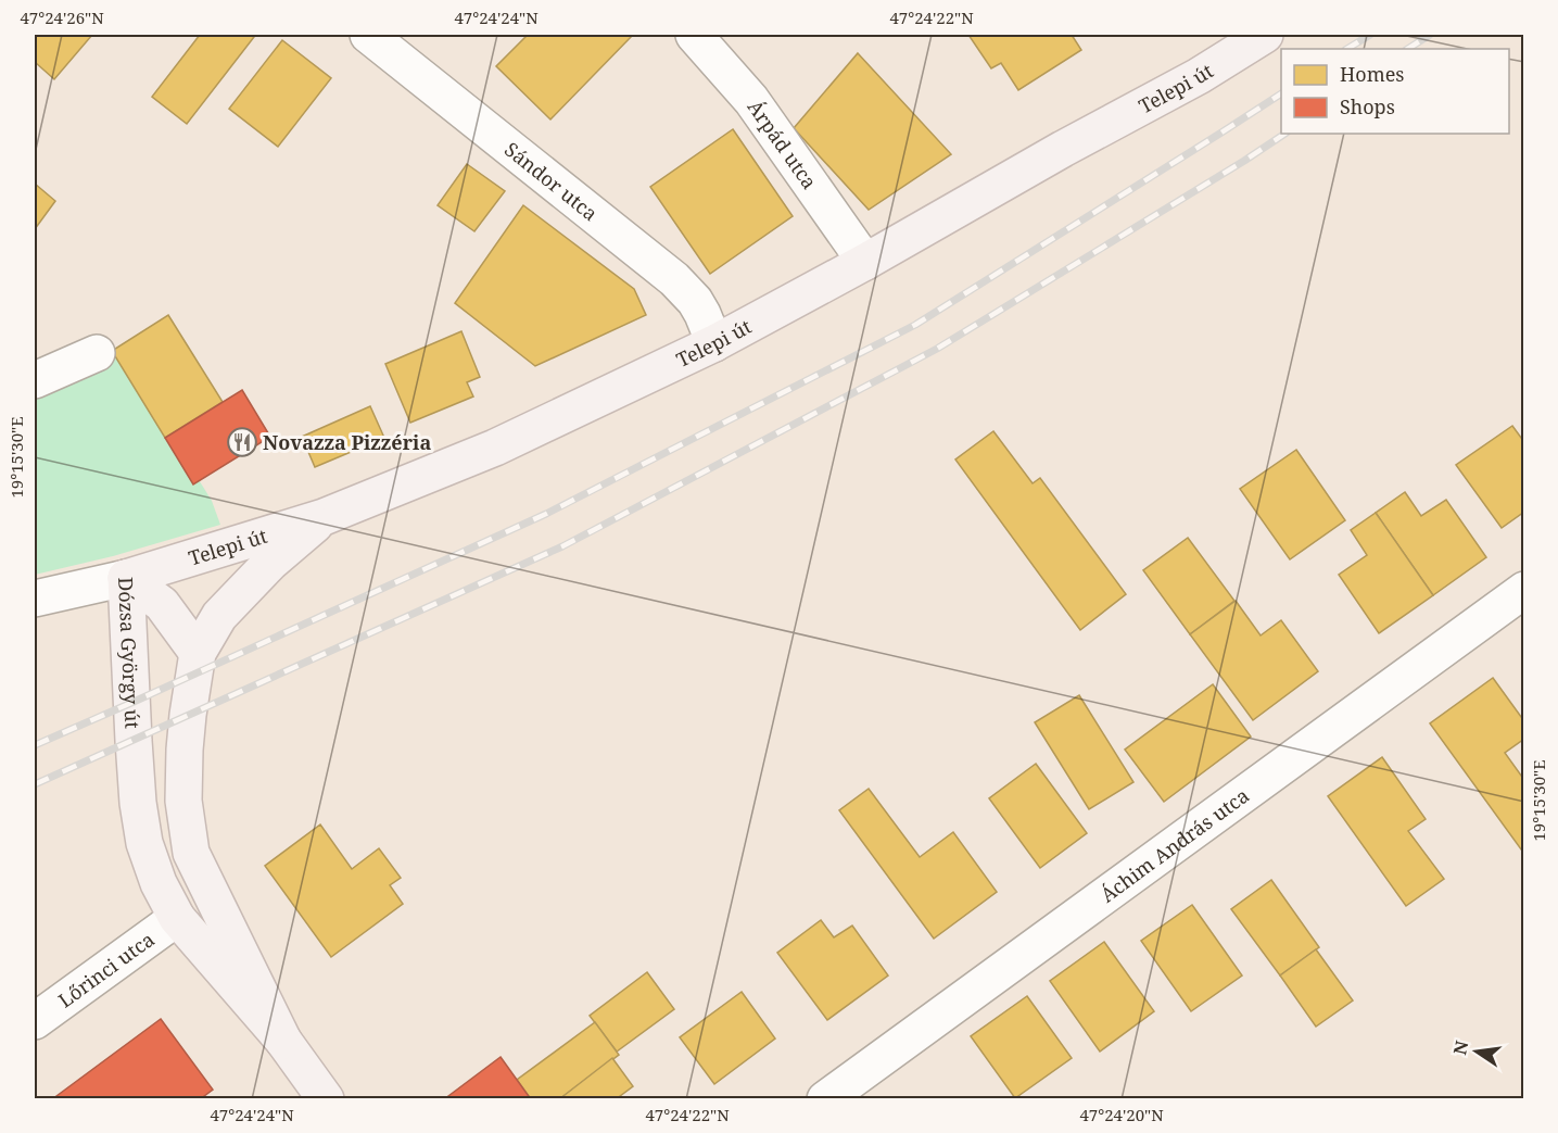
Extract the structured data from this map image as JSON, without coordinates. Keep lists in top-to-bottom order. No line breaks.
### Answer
{"streets":{"main road":["Telepi út","Dózsa György út"],"street":["Árpád utca","Sándor utca","Áchim András utca","Lőrinci utca"]},"crossings":[["Telepi út","Árpád utca"],["Telepi út","Sándor utca"],["Telepi út","Dózsa György út"],["Dózsa György út","Lőrinci utca"]],"places":{"restaurant":["Novazza Pizzéria"]},"legend":["Homes","Shops"],"north":"left","coordinates":["47°24'26\"N","47°24'24\"N","47°24'22\"N","19°15'30\"E","47°24'20\"N"]}
